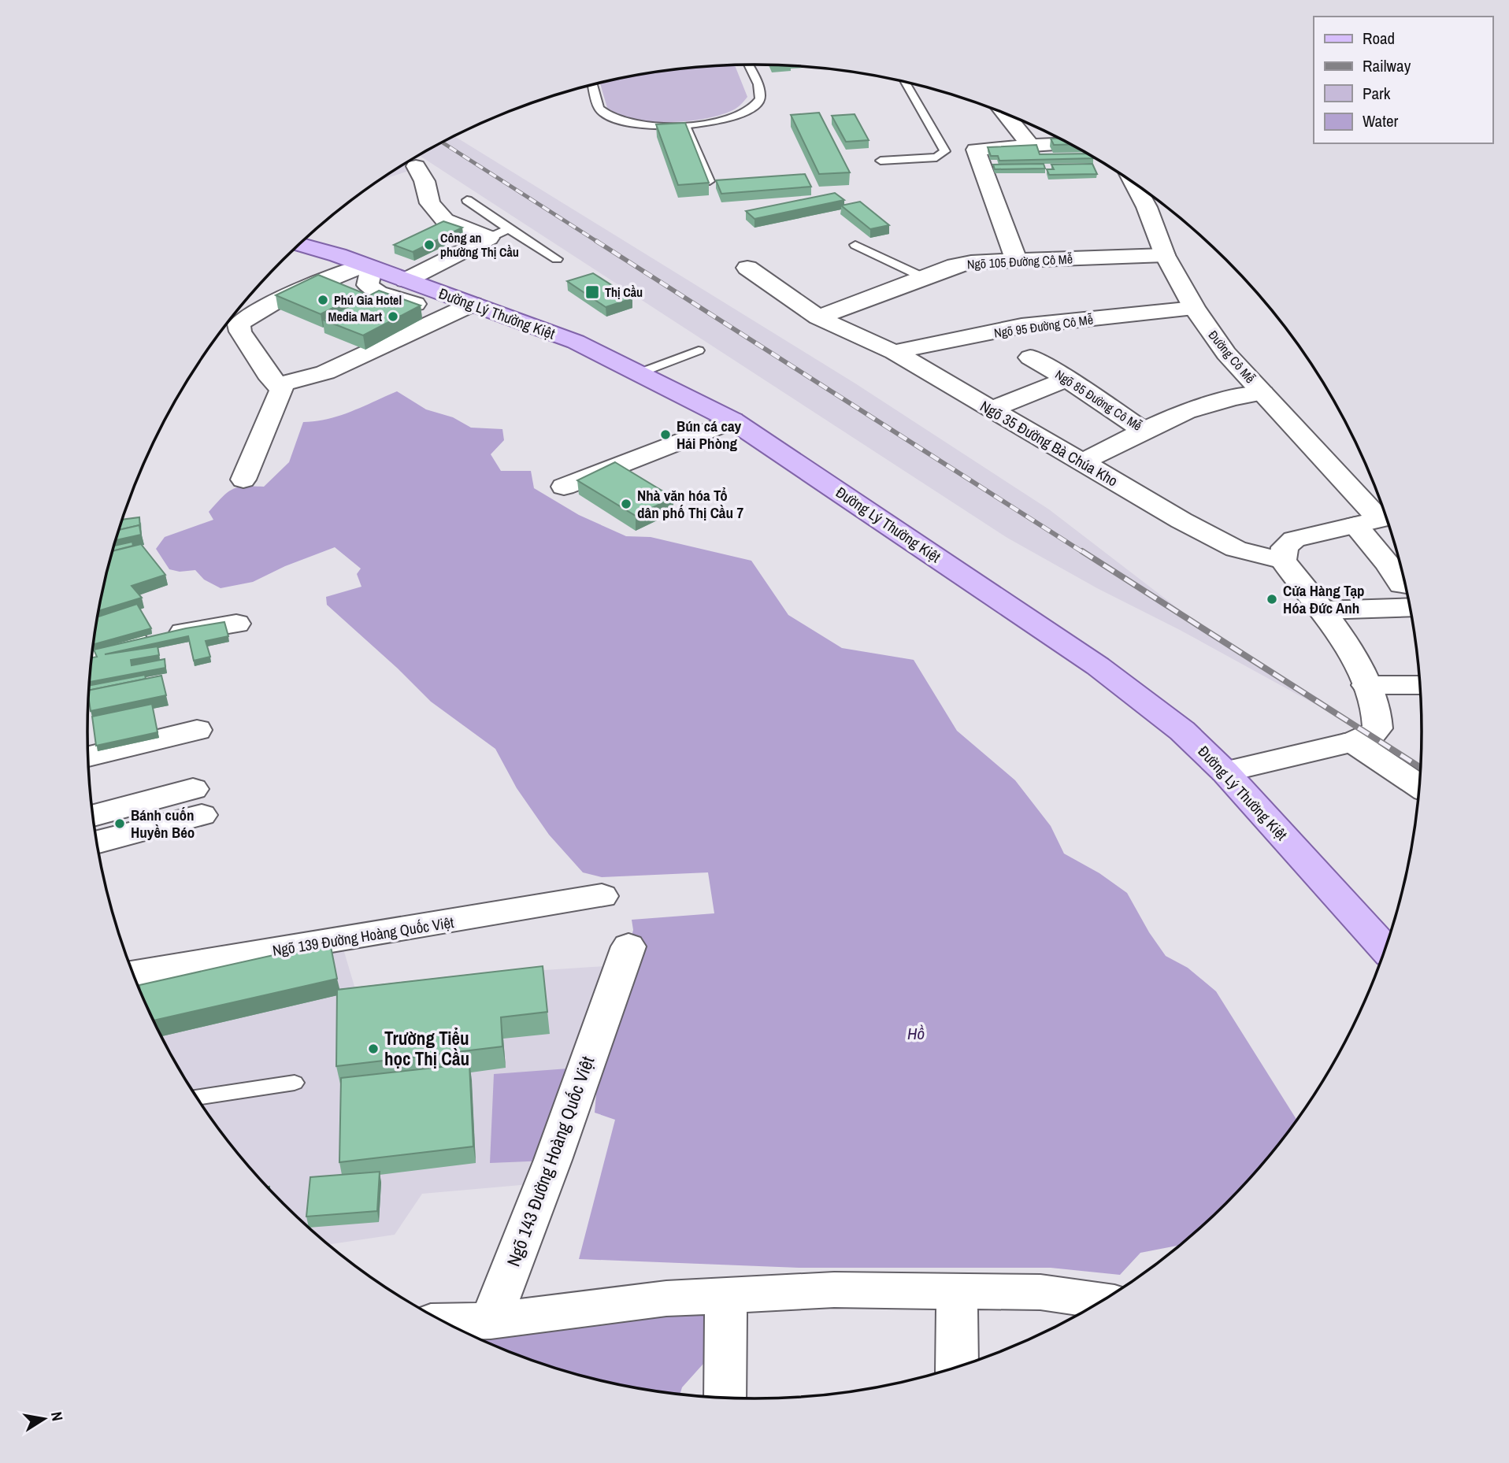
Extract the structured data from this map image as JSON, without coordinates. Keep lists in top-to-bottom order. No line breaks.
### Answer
{"streets":{"main road":["Đường Lý Thường Kiệt"],"street":["Ngõ 105 Đường Cô Mễ","Ngõ 95 Đường Cô Mễ","Đường Cô Mễ","Ngõ 85 Đường Cô Mễ","Ngõ 35 Đường Bà Chúa Kho","Ngõ 139 Đường Hoàng Quốc Việt","Ngõ 143 Đường Hoàng Quốc Việt"]},"crossings":[["Ngõ 105 Đường Cô Mễ","Đường Cô Mễ"],["Ngõ 105 Đường Cô Mễ","Ngõ 35 Đường Bà Chúa Kho"],["Ngõ 95 Đường Cô Mễ","Đường Cô Mễ"],["Ngõ 95 Đường Cô Mễ","Ngõ 35 Đường Bà Chúa Kho"],["Đường Cô Mễ","Ngõ 85 Đường Cô Mễ"]],"water":["Hồ"],"places":{"other":["Công an phường Thị Cầu","Phú Gia Hotel","Media Mart","Bún cá cay Hải Phòng","Nhà văn hóa Tổ dân phố Thị Cầu 7","Cửa Hàng Tạp Hóa Đức Anh","Bánh cuốn Huyền Béo","Trường Tiểu học Thị Cầu"],"transit":["Thị Cầu"]},"legend":["Road","Railway","Park","Water"],"north":"right"}
